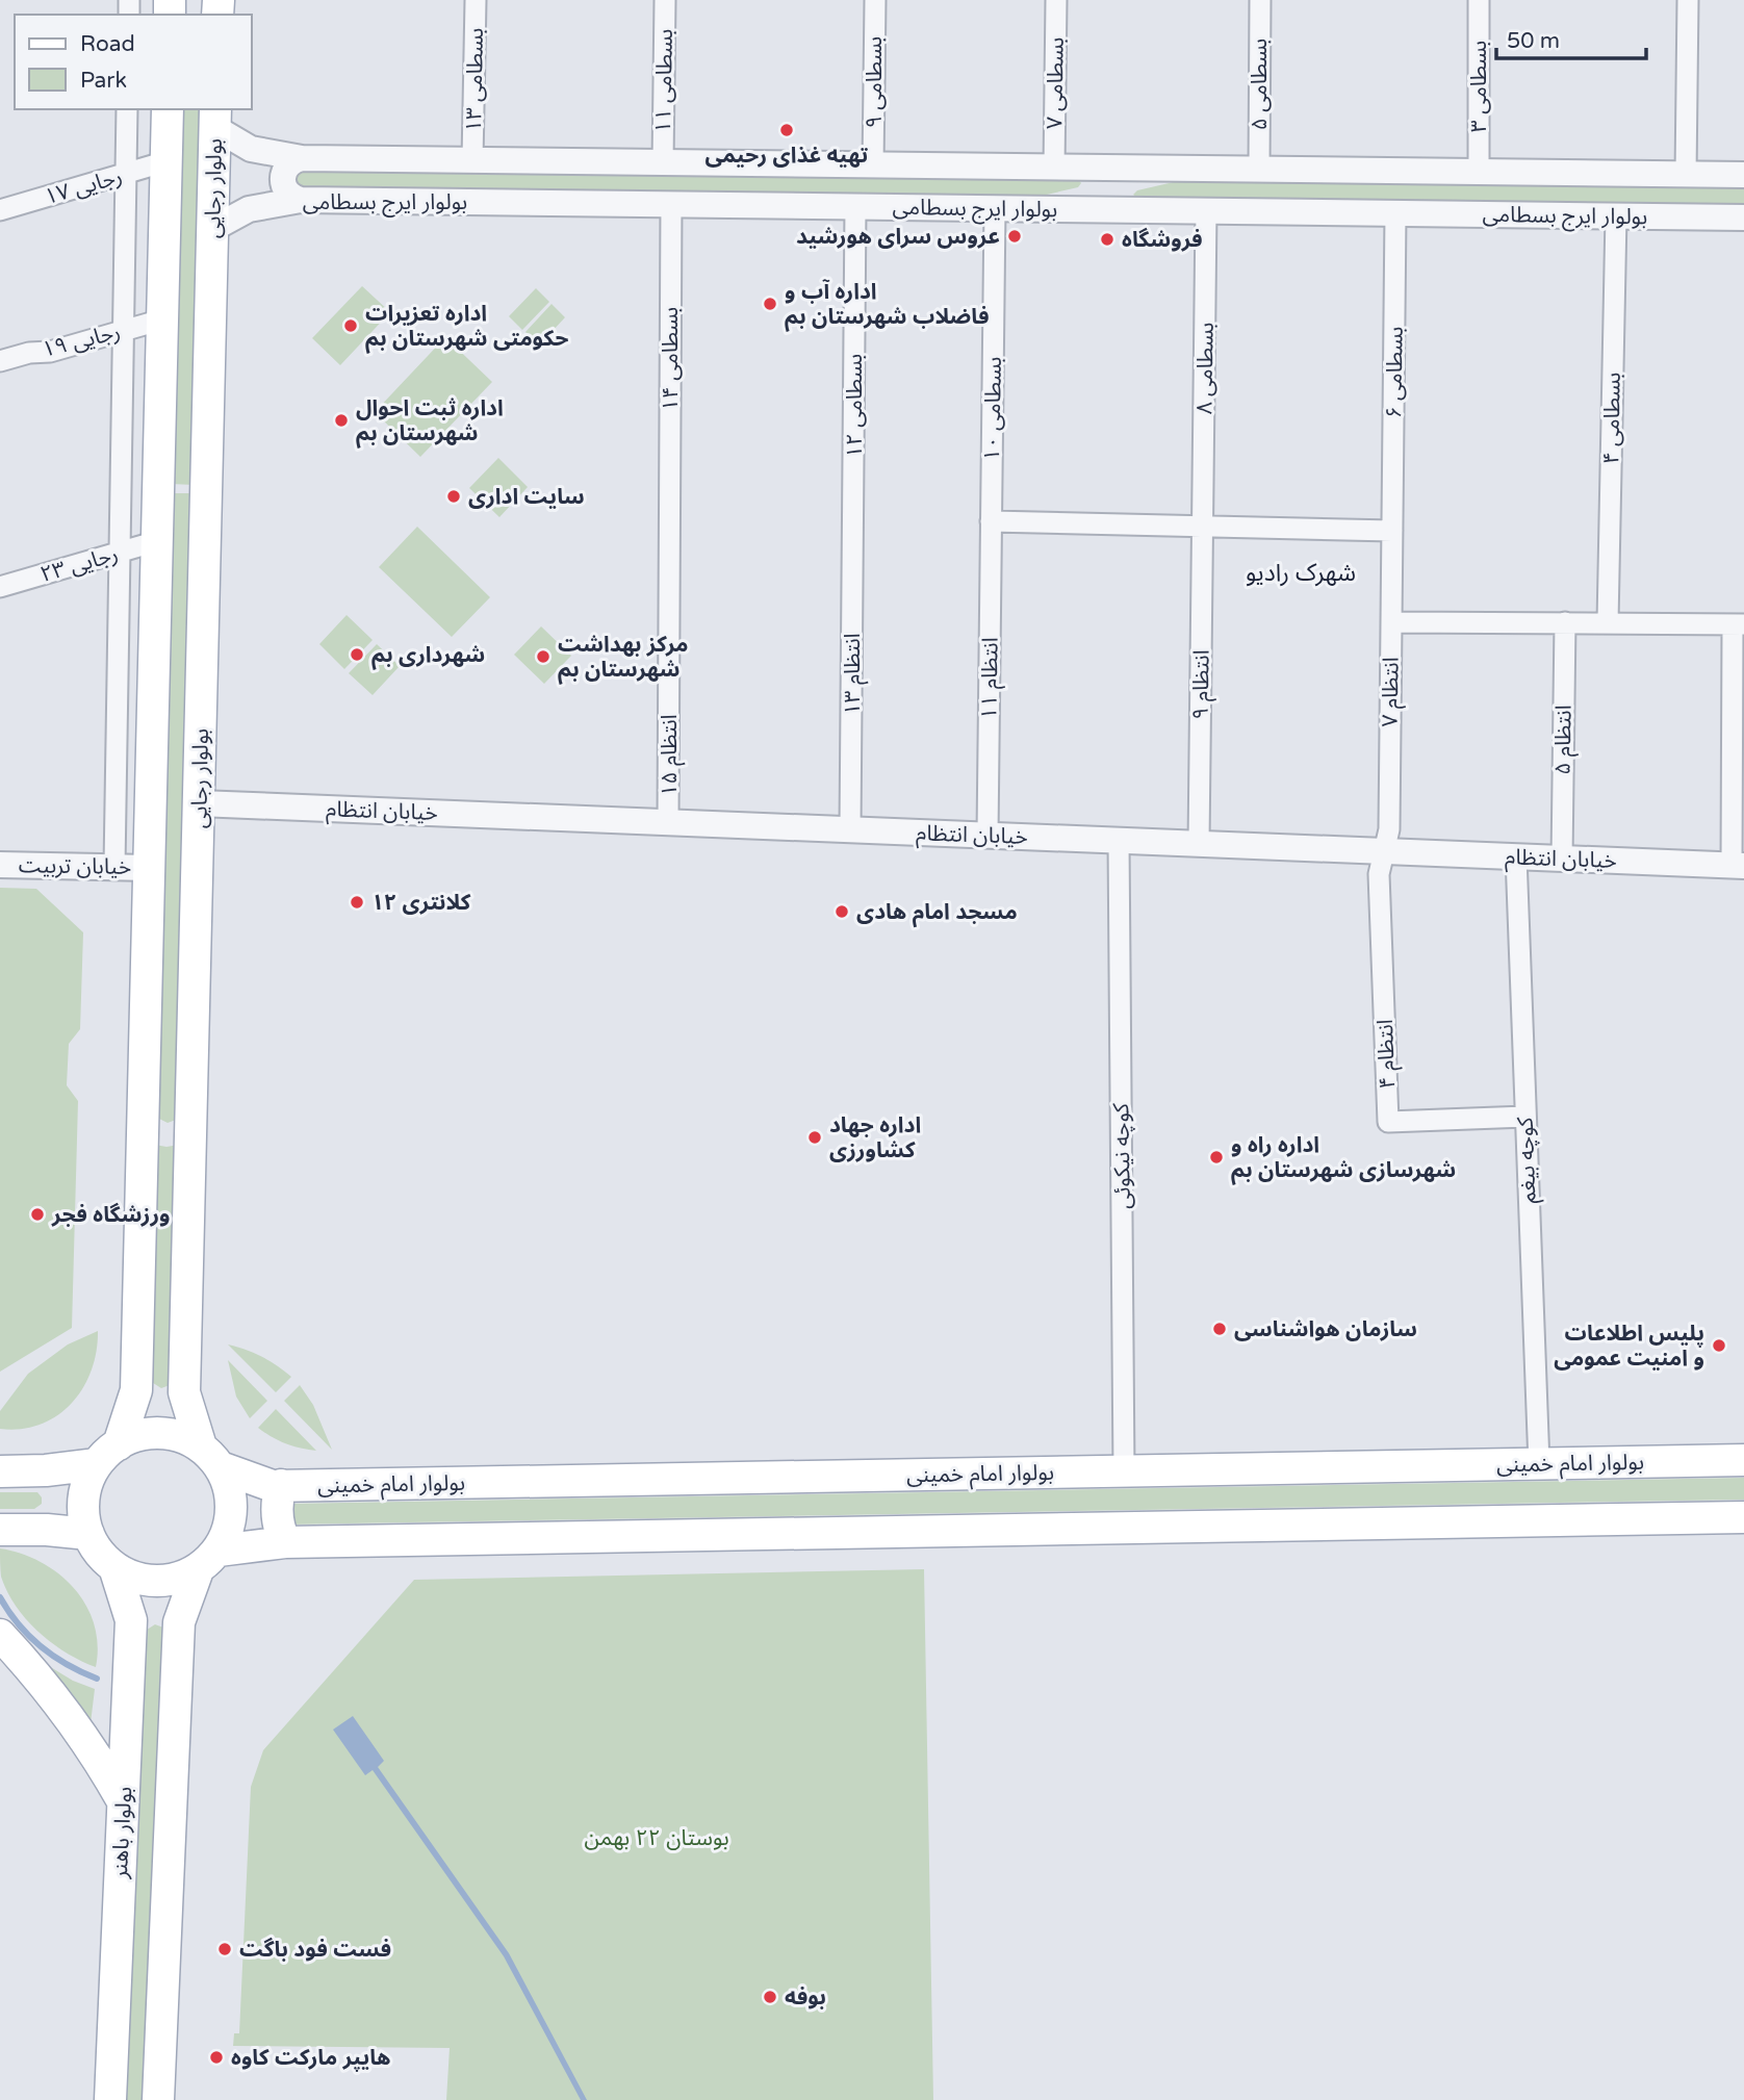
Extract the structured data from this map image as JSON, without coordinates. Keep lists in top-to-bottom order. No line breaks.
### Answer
{"streets":{"main road":["بولوار رجایی","بولوار امام خمینی","بولوار باهنر"],"street":["بسطامی ۱۳","بسطامی ۱۱","بسطامی ۹","بسطامی ۷","بسطامی ۵","بسطامی ۳","رجایی ۱۷","بولوار ایرج بسطامی","رجایی ۱۹","بسطامی ۱۴","بسطامی ۸","بسطامی ۶","بسطامی ۱۲","بسطامی ۱۰","بسطامی ۴","رجایی ۲۳","انتظام ۱۳","انتظام ۱۱","انتظام ۹","انتظام ۷","انتظام ۵","انتظام ۱۵","خیابان انتظام","خیابان تربیت","انتظام ۴","کوچه نیکوئی","کوچه بیغم"]},"crossings":[["بسطامی ۱۳","بولوار ایرج بسطامی"],["بسطامی ۱۱","بولوار ایرج بسطامی"],["بسطامی ۹","بولوار ایرج بسطامی"],["بسطامی ۷","بولوار ایرج بسطامی"],["بسطامی ۵","بولوار ایرج بسطامی"],["بسطامی ۳","بولوار ایرج بسطامی"],["بولوار رجایی","بولوار ایرج بسطامی"],["بولوار رجایی","خیابان انتظام"],["بولوار رجایی","بولوار امام خمینی"],["بولوار رجایی","بولوار باهنر"],["بولوار ایرج بسطامی","بسطامی ۱۴"],["بولوار ایرج بسطامی","بسطامی ۸"],["بولوار ایرج بسطامی","بسطامی ۶"],["بولوار ایرج بسطامی","بسطامی ۱۲"],["بولوار ایرج بسطامی","بسطامی ۱۰"],["بولوار ایرج بسطامی","بسطامی ۴"],["بسطامی ۱۴","انتظام ۱۵"],["بسطامی ۸","انتظام ۹"],["بسطامی ۶","انتظام ۷"],["بسطامی ۱۲","انتظام ۱۳"],["بسطامی ۱۰","انتظام ۱۱"],["انتظام ۱۳","خیابان انتظام"],["انتظام ۱۱","خیابان انتظام"],["انتظام ۹","خیابان انتظام"],["انتظام ۷","خیابان انتظام"],["انتظام ۷","انتظام ۴"],["انتظام ۵","خیابان انتظام"],["انتظام ۱۵","خیابان انتظام"],["خیابان انتظام","انتظام ۴"],["خیابان انتظام","کوچه نیکوئی"],["خیابان انتظام","کوچه بیغم"],["انتظام ۴","کوچه بیغم"],["کوچه نیکوئی","بولوار امام خمینی"],["کوچه بیغم","بولوار امام خمینی"],["بولوار امام خمینی","بولوار باهنر"]],"districts":["شهرک رادیو"],"parks":["بوستان ۲۲ بهمن"],"places":["تهیه غذای رحیمی","عروس سرای هورشید","فروشگاه","اداره آب و فاضلاب شهرستان بم","اداره تعزیرات حکومتی شهرستان بم","اداره ثبت احوال شهرستان بم","سایت اداری","شهرداری بم","مرکز بهداشت شهرستان بم","کلانتری ۱۲","مسجد امام هادی","اداره جهاد کشاورزی","اداره راه و شهرسازی شهرستان بم","ورزشگاه فجر","سازمان هواشناسی","پلیس اطلاعات و امنیت عمومی","فست فود باگت","بوفه","هایپر مارکت کاوه"],"legend":["Road","Park"],"scale_bar":"50 m"}
